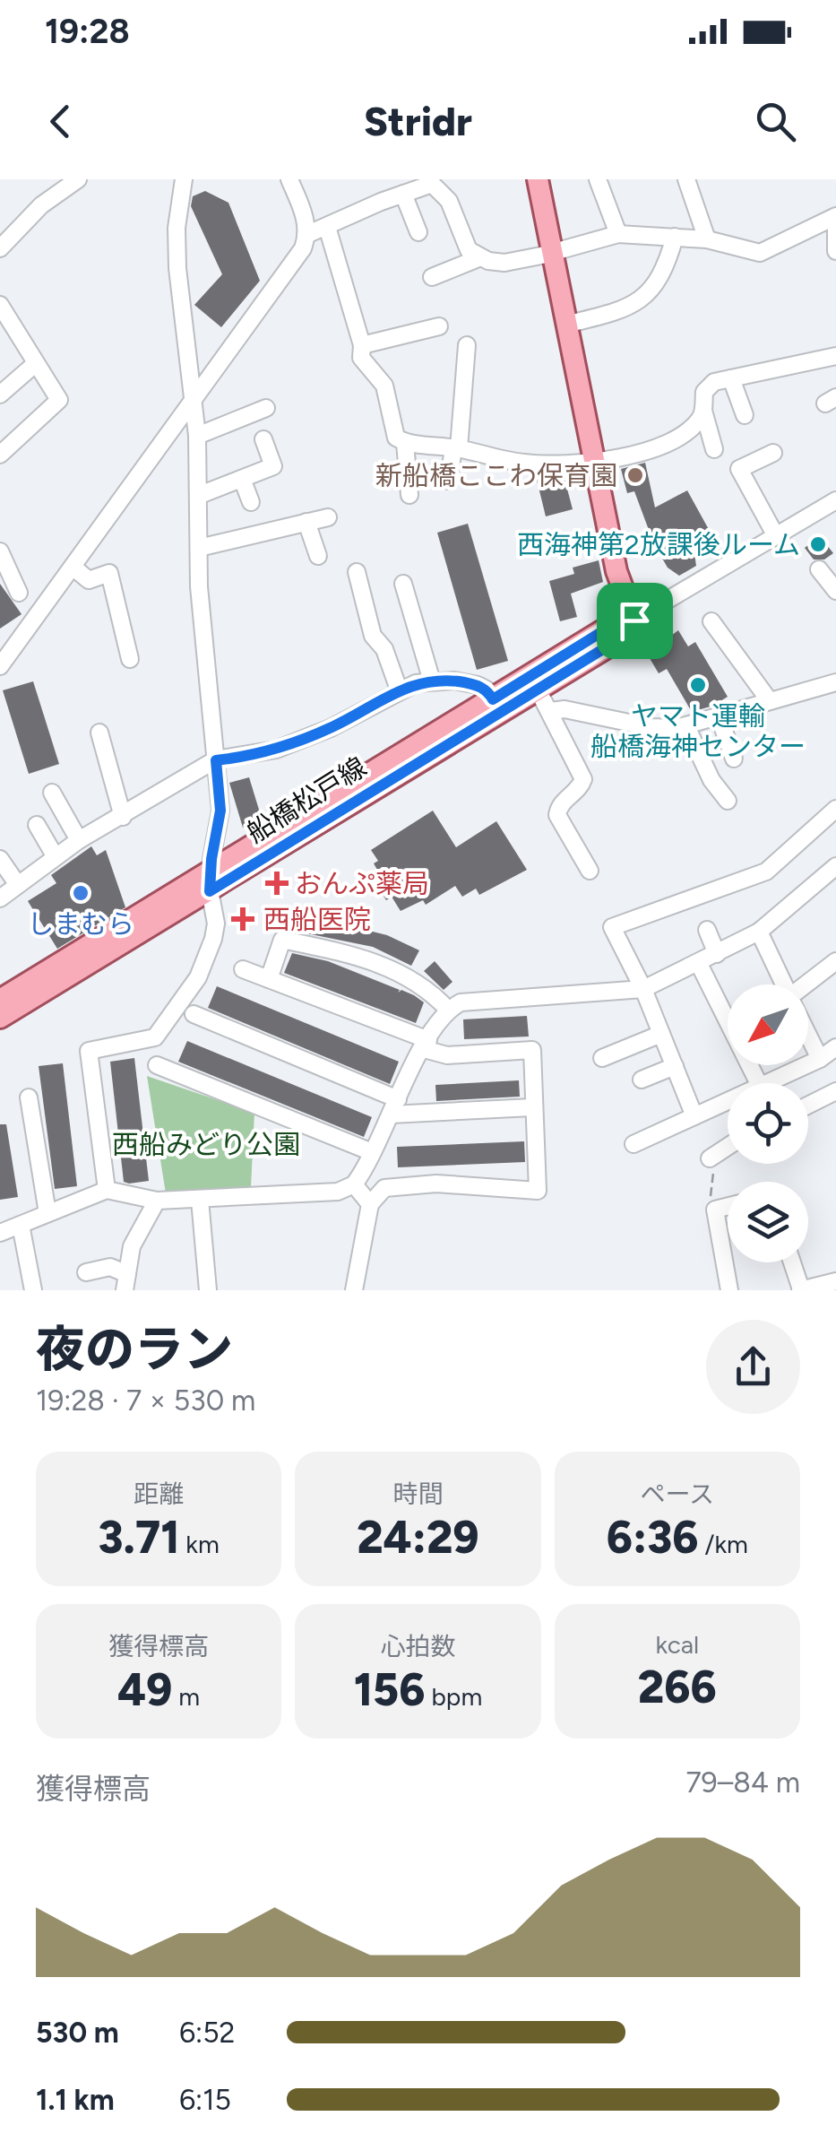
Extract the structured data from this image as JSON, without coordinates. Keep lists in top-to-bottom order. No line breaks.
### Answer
{"streets":{"main road":["船橋松戸線"]},"parks":["西船みどり公園"],"places":{"other":["新船橋ここわ保育園","西海神第2放課後ルーム","ヤマト運輸 船橋海神センター","しまむら"],"health":["おんぷ薬局","西船医院"]},"north":"bottom left","page":{"status":"19:28","header":"Stridr","heading":["夜のラン","19:28 · 7 × 530 m"],"stats":[["距離","3.71 km"],["時間","24:29"],["ペース","6:36 /km"],["獲得標高","49 m"],["心拍数","156 bpm"],["kcal","266"]],"chart":["獲得標高","79–84 m"],"list":[{"name":"530 m","note":"6:52"},{"name":"1.1 km","note":"6:15"}]}}
